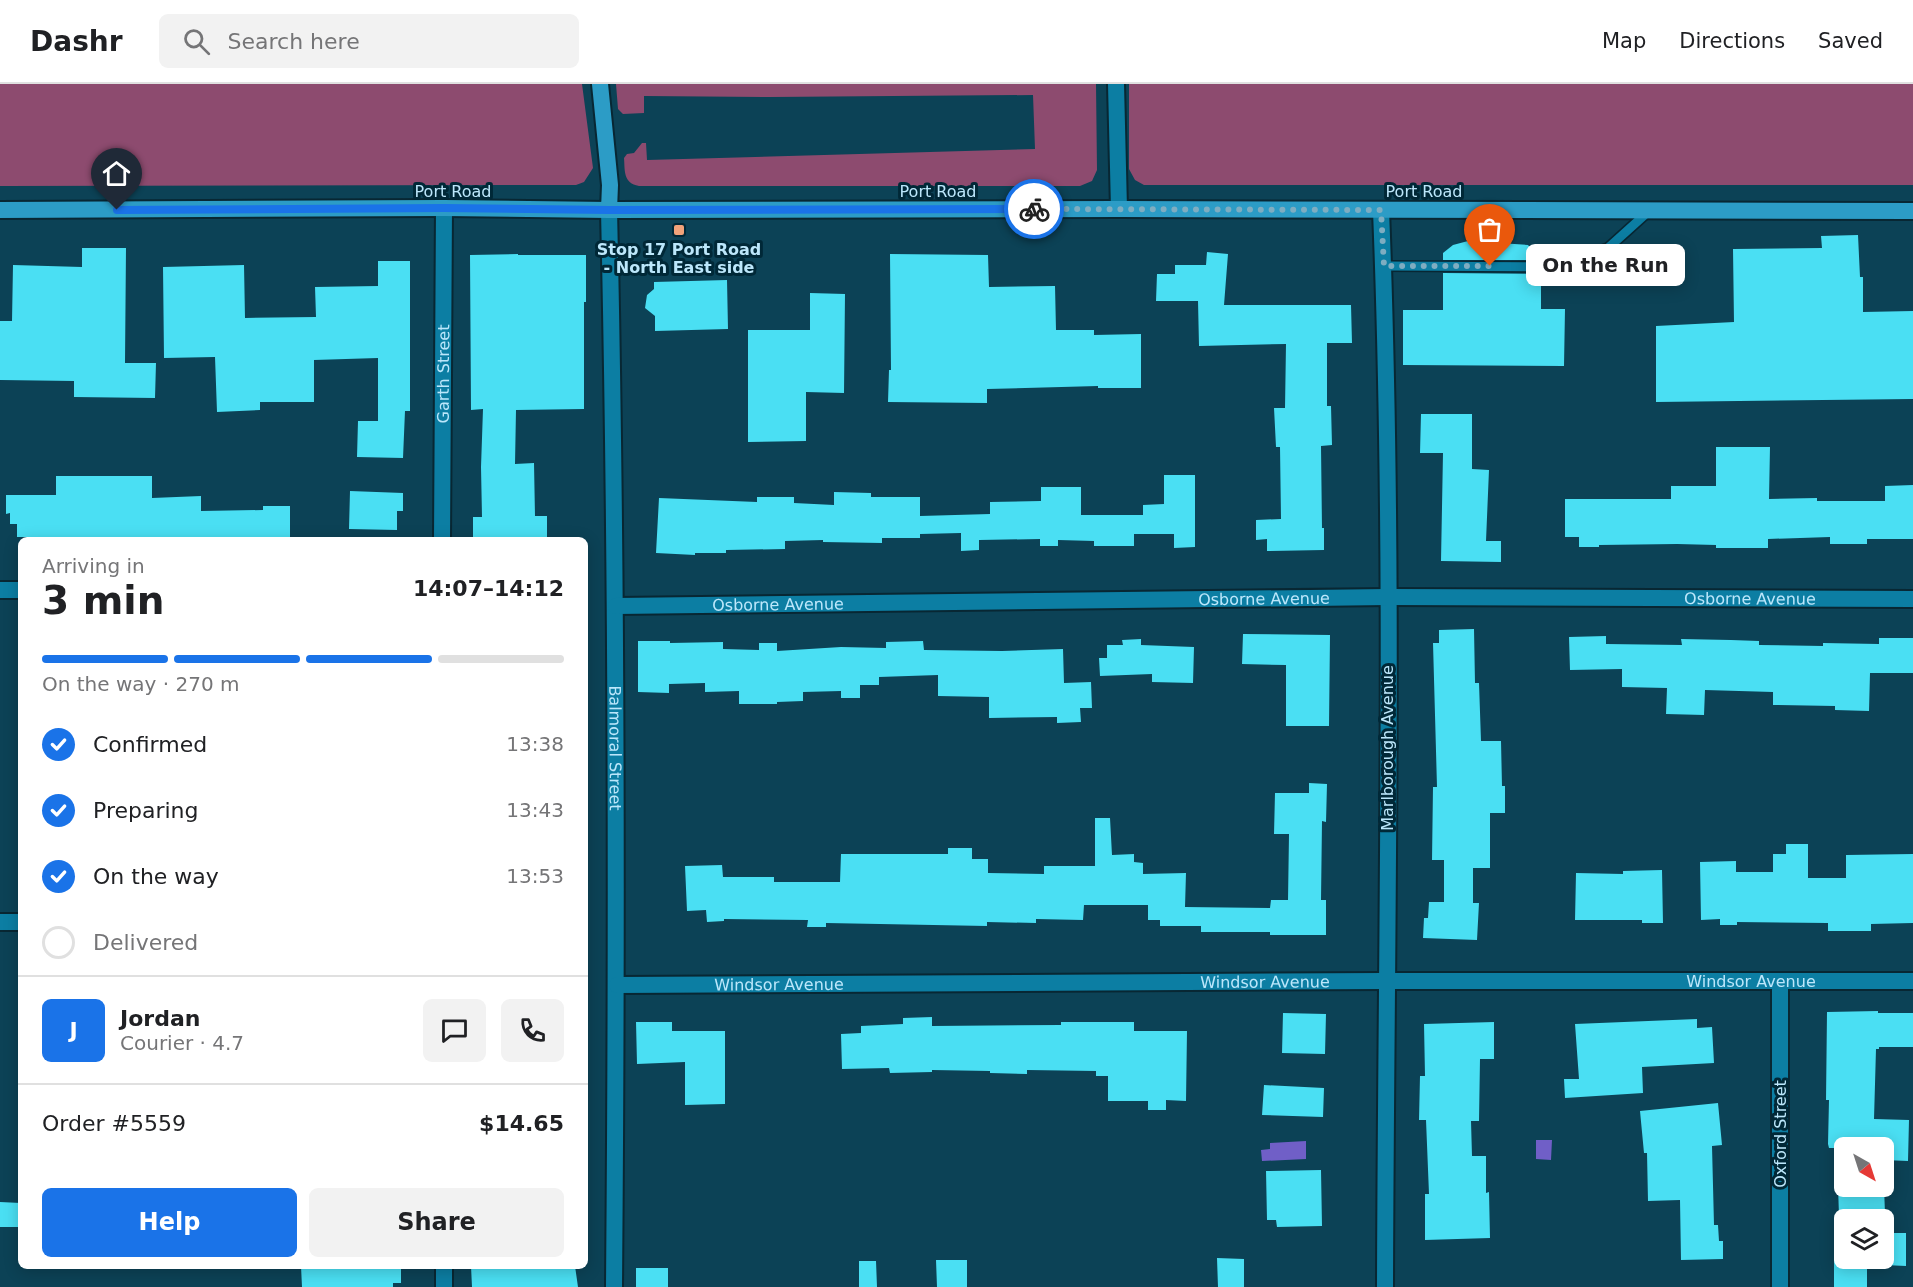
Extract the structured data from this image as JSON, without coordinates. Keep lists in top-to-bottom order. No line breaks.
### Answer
{"streets":{"highway":["Port Road"],"street":["Garth Street","Osborne Avenue","Marlborough Avenue","Balmoral Street","Windsor Avenue","Oxford Street"]},"crossings":[["Port Road","Garth Street"],["Port Road","Marlborough Avenue"],["Port Road","Balmoral Street"],["Osborne Avenue","Marlborough Avenue"],["Osborne Avenue","Balmoral Street"],["Marlborough Avenue","Windsor Avenue"],["Balmoral Street","Windsor Avenue"],["Windsor Avenue","Oxford Street"]],"places":{"transit":["Stop 17 Port Road - North East side"],"other":["On the Run"]},"north":"bottom right","page":{"header":"Dashr","search":"Search here","nav":["Map","Directions","Saved"],"bubble":"On the Run","heading":["3 min","Arriving in","14:07–14:12"],"panel":["Jordan","Courier · 4.7","Order #5559","$14.65"],"bar":"On the way · 270 m","list":[["Confirmed","13:38"],["Preparing","13:43"],["On the way","13:53"],"Delivered"],"round":"J","buttons":["Help","Share"]}}
